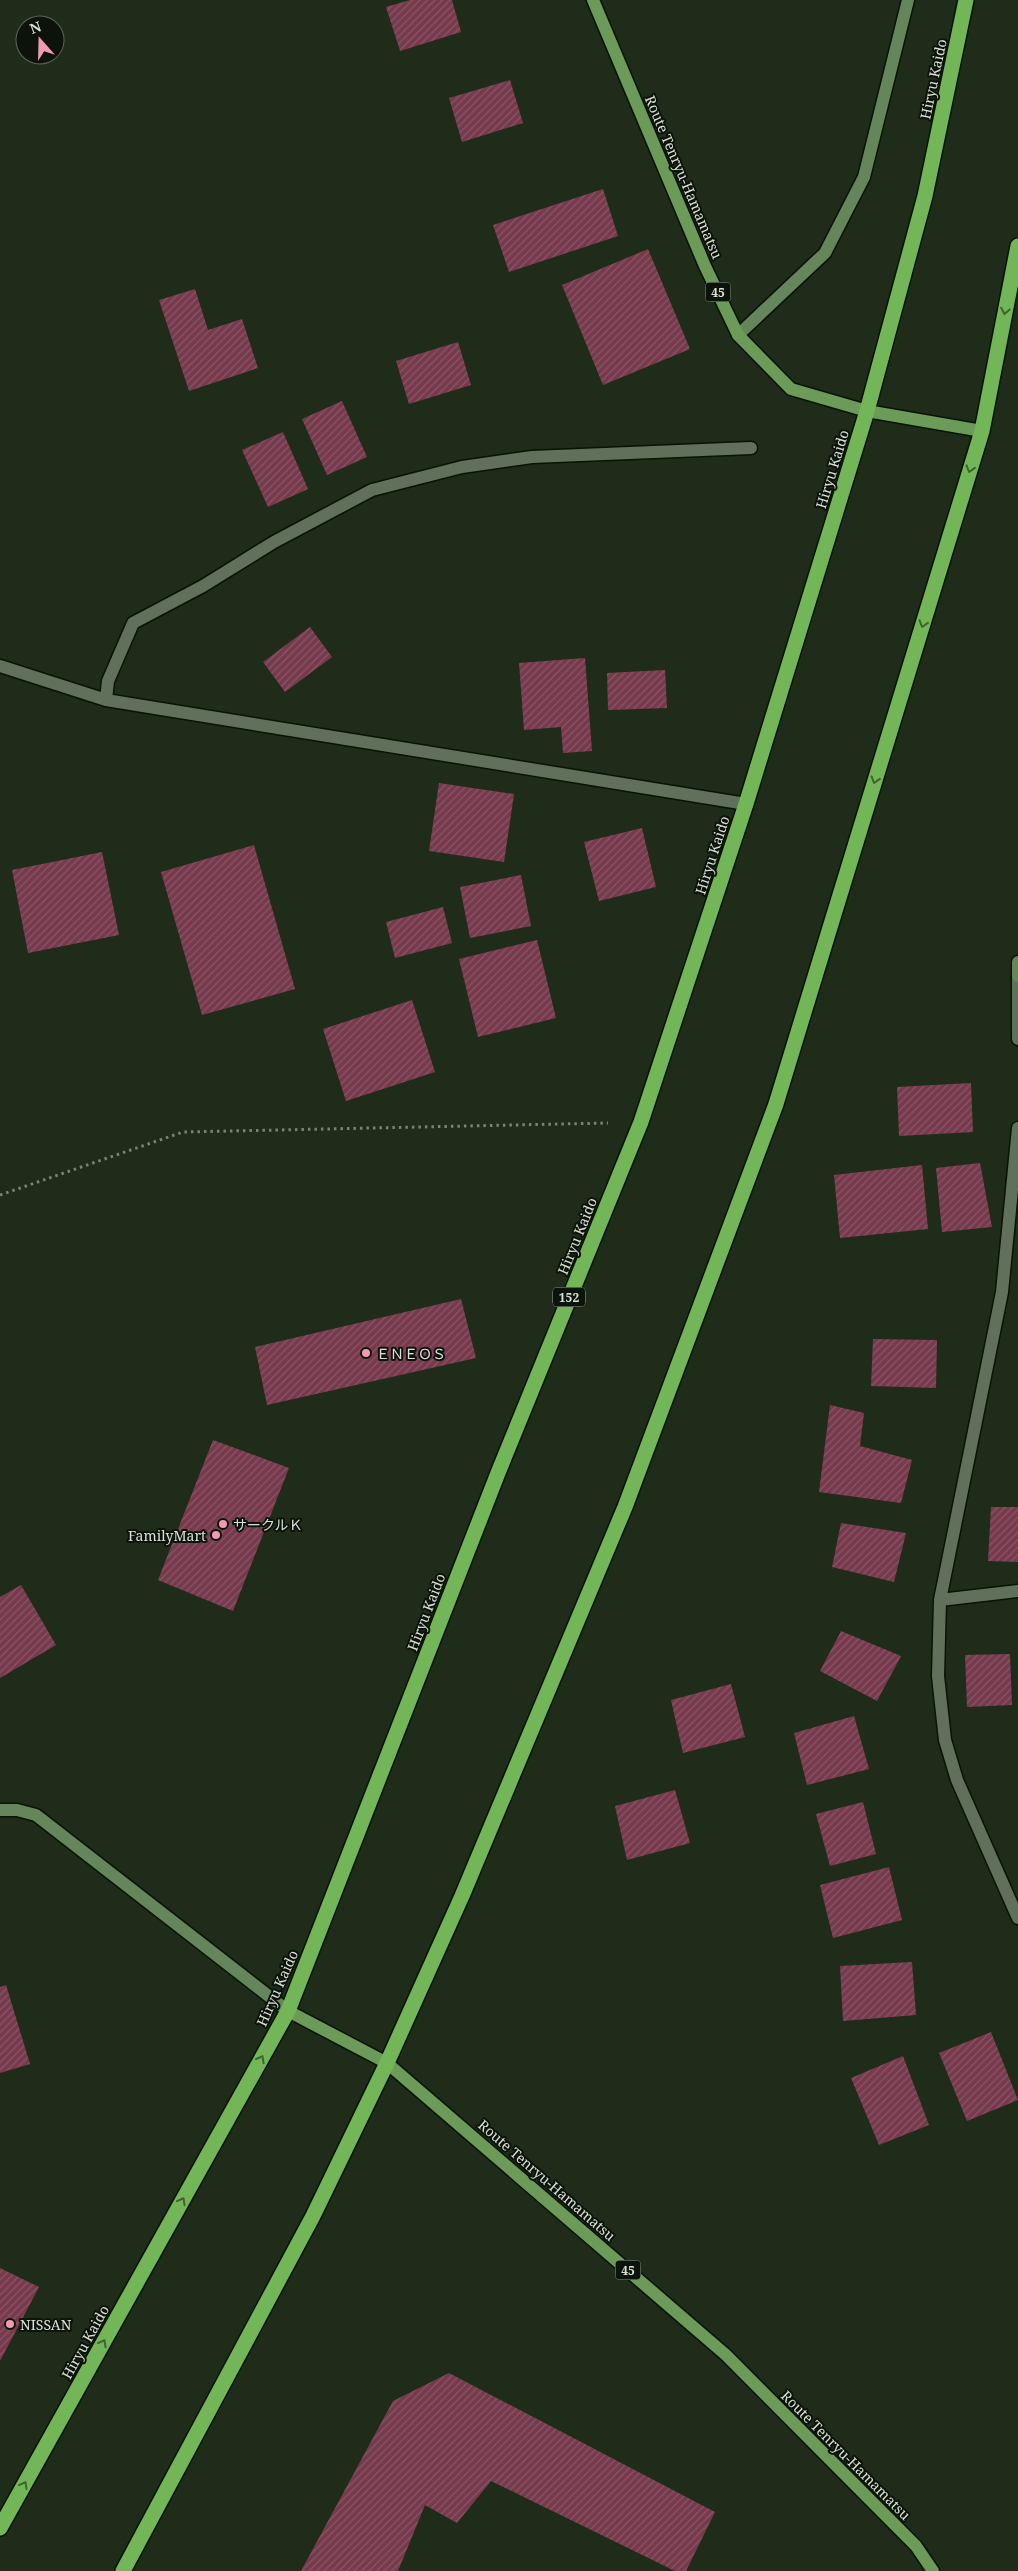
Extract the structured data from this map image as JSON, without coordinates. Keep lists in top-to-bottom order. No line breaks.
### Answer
{"streets":{"highway":["Hiryu Kaido","152"],"main road":["Route Tenryu-Hamamatsu","45"]},"crossings":[["Hiryu Kaido","Route Tenryu-Hamamatsu"]],"places":["ＥＮＥＯＳ","サークルＫ","FamilyMart","NISSAN"],"north":"top"}
